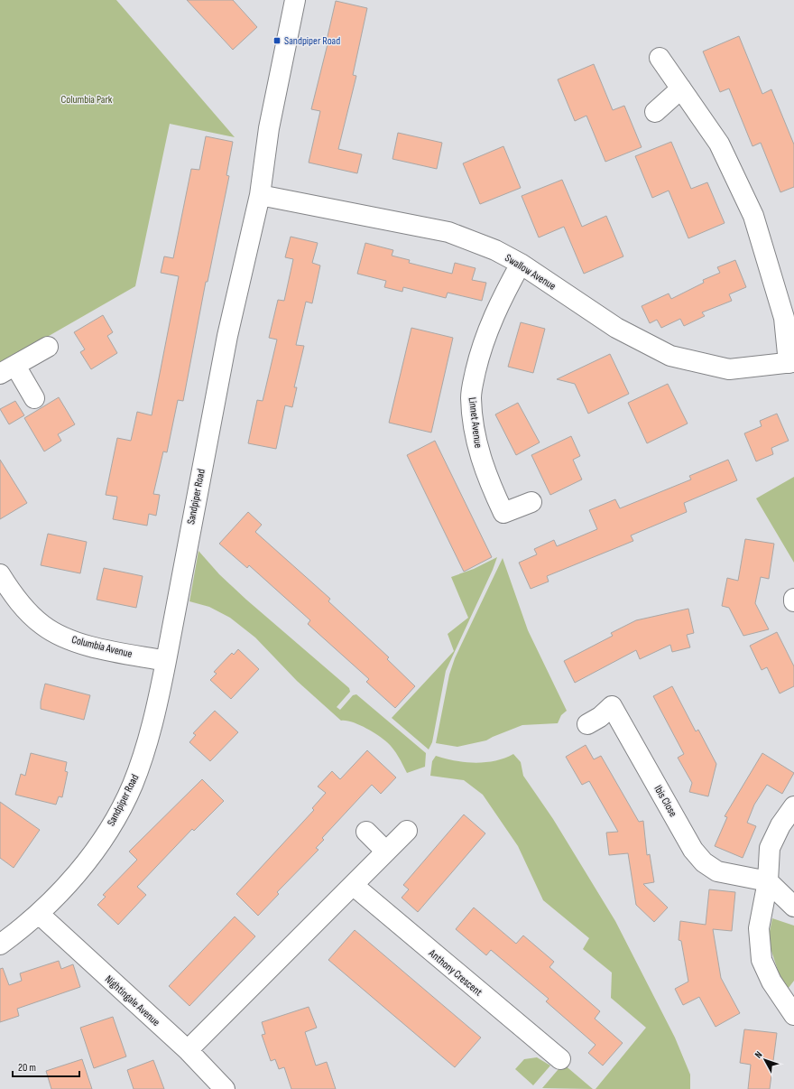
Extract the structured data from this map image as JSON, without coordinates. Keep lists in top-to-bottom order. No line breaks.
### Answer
{"streets":{"street":["Swallow Avenue","Linnet Avenue","Sandpiper Road","Columbia Avenue","Ibis Close","Anthony Crescent","Nightingale Avenue"]},"crossings":[["Swallow Avenue","Linnet Avenue"],["Swallow Avenue","Sandpiper Road"],["Sandpiper Road","Columbia Avenue"],["Sandpiper Road","Nightingale Avenue"]],"parks":["Columbia Park"],"places":{"transit":["Sandpiper Road"]},"scale_bar":"20 m","north":"top left"}
